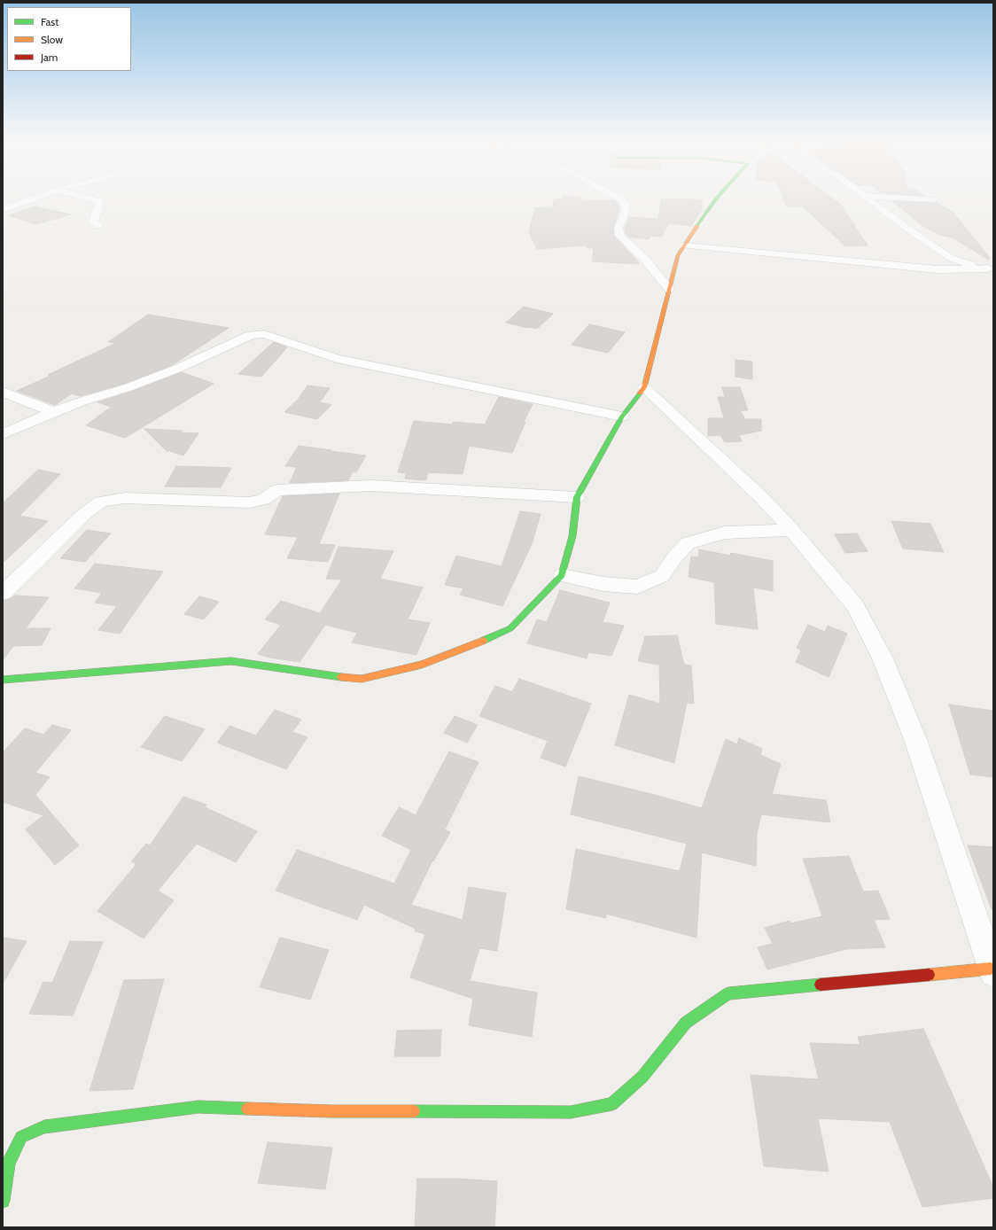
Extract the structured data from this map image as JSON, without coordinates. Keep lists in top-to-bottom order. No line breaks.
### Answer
{"legend":["Fast","Slow","Jam"]}
